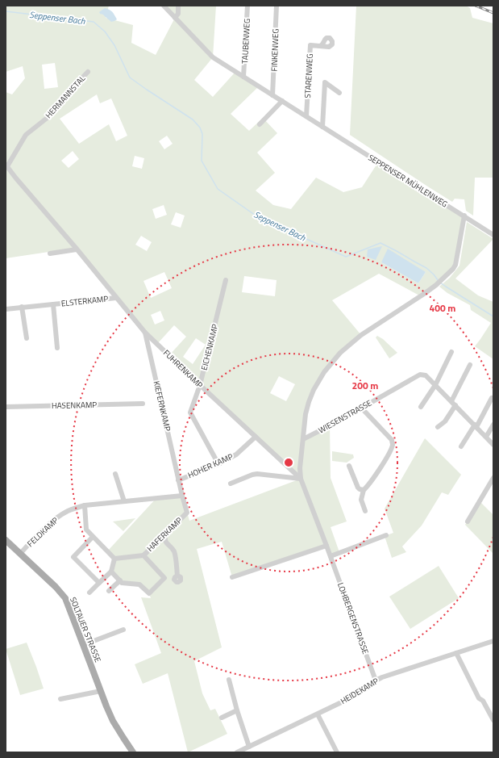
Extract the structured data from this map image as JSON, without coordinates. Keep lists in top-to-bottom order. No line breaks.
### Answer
{"streets":{"main road":["SOLTAUER STRASSE"],"street":["TAUBENWEG","FINKENWEG","STARENWEG","HERMANNSTAL","SEPPENSER MÜHLENWEG","ELSTERKAMP","EICHENKAMP","FUHRENKAMP","HASENKAMP","KIEFERNKAMP","WIESENSTRASSE","HOHER KAMP","FELDKAMP","HAFERKAMP","LOHBERGENSTRASSE","HEIDEKAMP"]},"crossings":[["TAUBENWEG","SEPPENSER MÜHLENWEG"],["FINKENWEG","SEPPENSER MÜHLENWEG"],["STARENWEG","SEPPENSER MÜHLENWEG"],["HERMANNSTAL","FUHRENKAMP"],["SEPPENSER MÜHLENWEG","LOHBERGENSTRASSE"],["ELSTERKAMP","FUHRENKAMP"],["EICHENKAMP","FUHRENKAMP"],["EICHENKAMP","HOHER KAMP"],["FUHRENKAMP","KIEFERNKAMP"],["FUHRENKAMP","HOHER KAMP"],["FUHRENKAMP","LOHBERGENSTRASSE"],["KIEFERNKAMP","HOHER KAMP"],["WIESENSTRASSE","LOHBERGENSTRASSE"],["FELDKAMP","HAFERKAMP"],["FELDKAMP","SOLTAUER STRASSE"],["LOHBERGENSTRASSE","HEIDEKAMP"]],"water":["Seppenser Bach"],"rings":["400 m","200 m"]}
